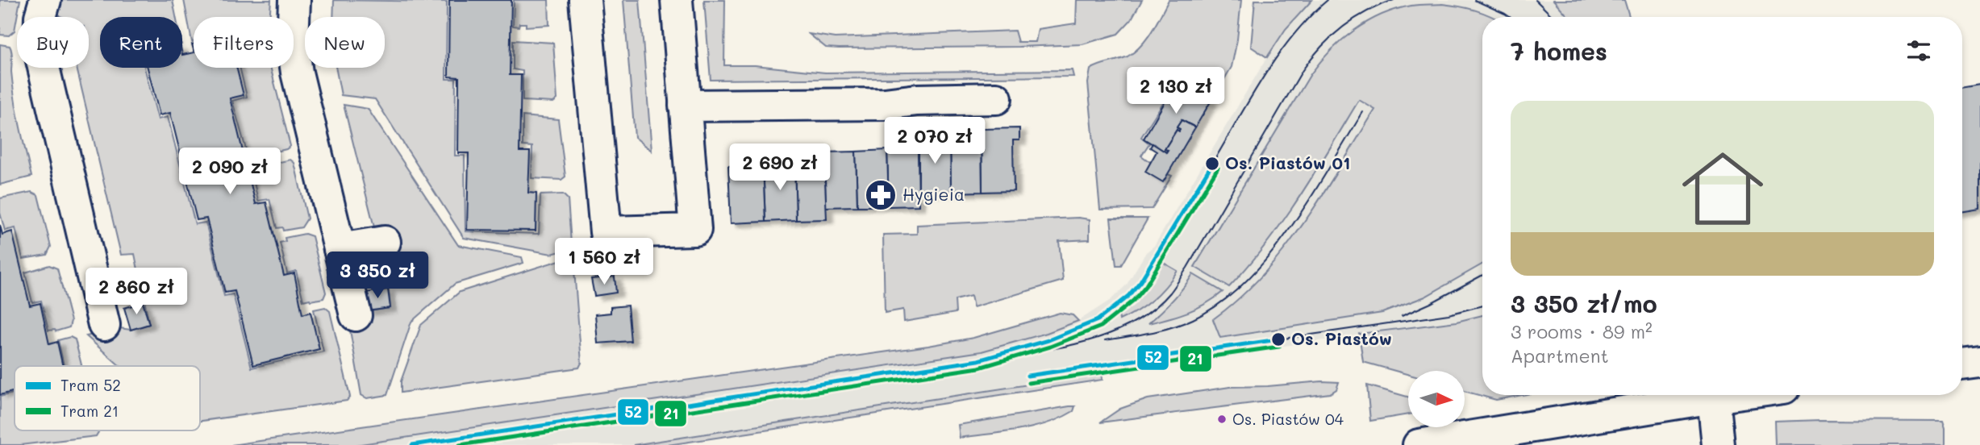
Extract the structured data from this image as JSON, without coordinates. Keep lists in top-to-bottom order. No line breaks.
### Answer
{"places":{"other":["Os. Piastów 01","Os. Piastów","Os. Piastów 04"],"pharmacy":["Hygieia"]},"lines":["tram line 52","tram line 21"],"legend":["Tram 52","Tram 21"],"north":"right","page":{"chip":["Buy","Rent","Filters","New"],"heading":"7 homes","price":["2 130 zł","2 070 zł","2 690 zł","2 090 zł","1 560 zł","3 350 zł","2 860 zł"],"list":[{"name":"3 350 zł/mo","note":"3 rooms · 89 m² · Apartment"}]}}
